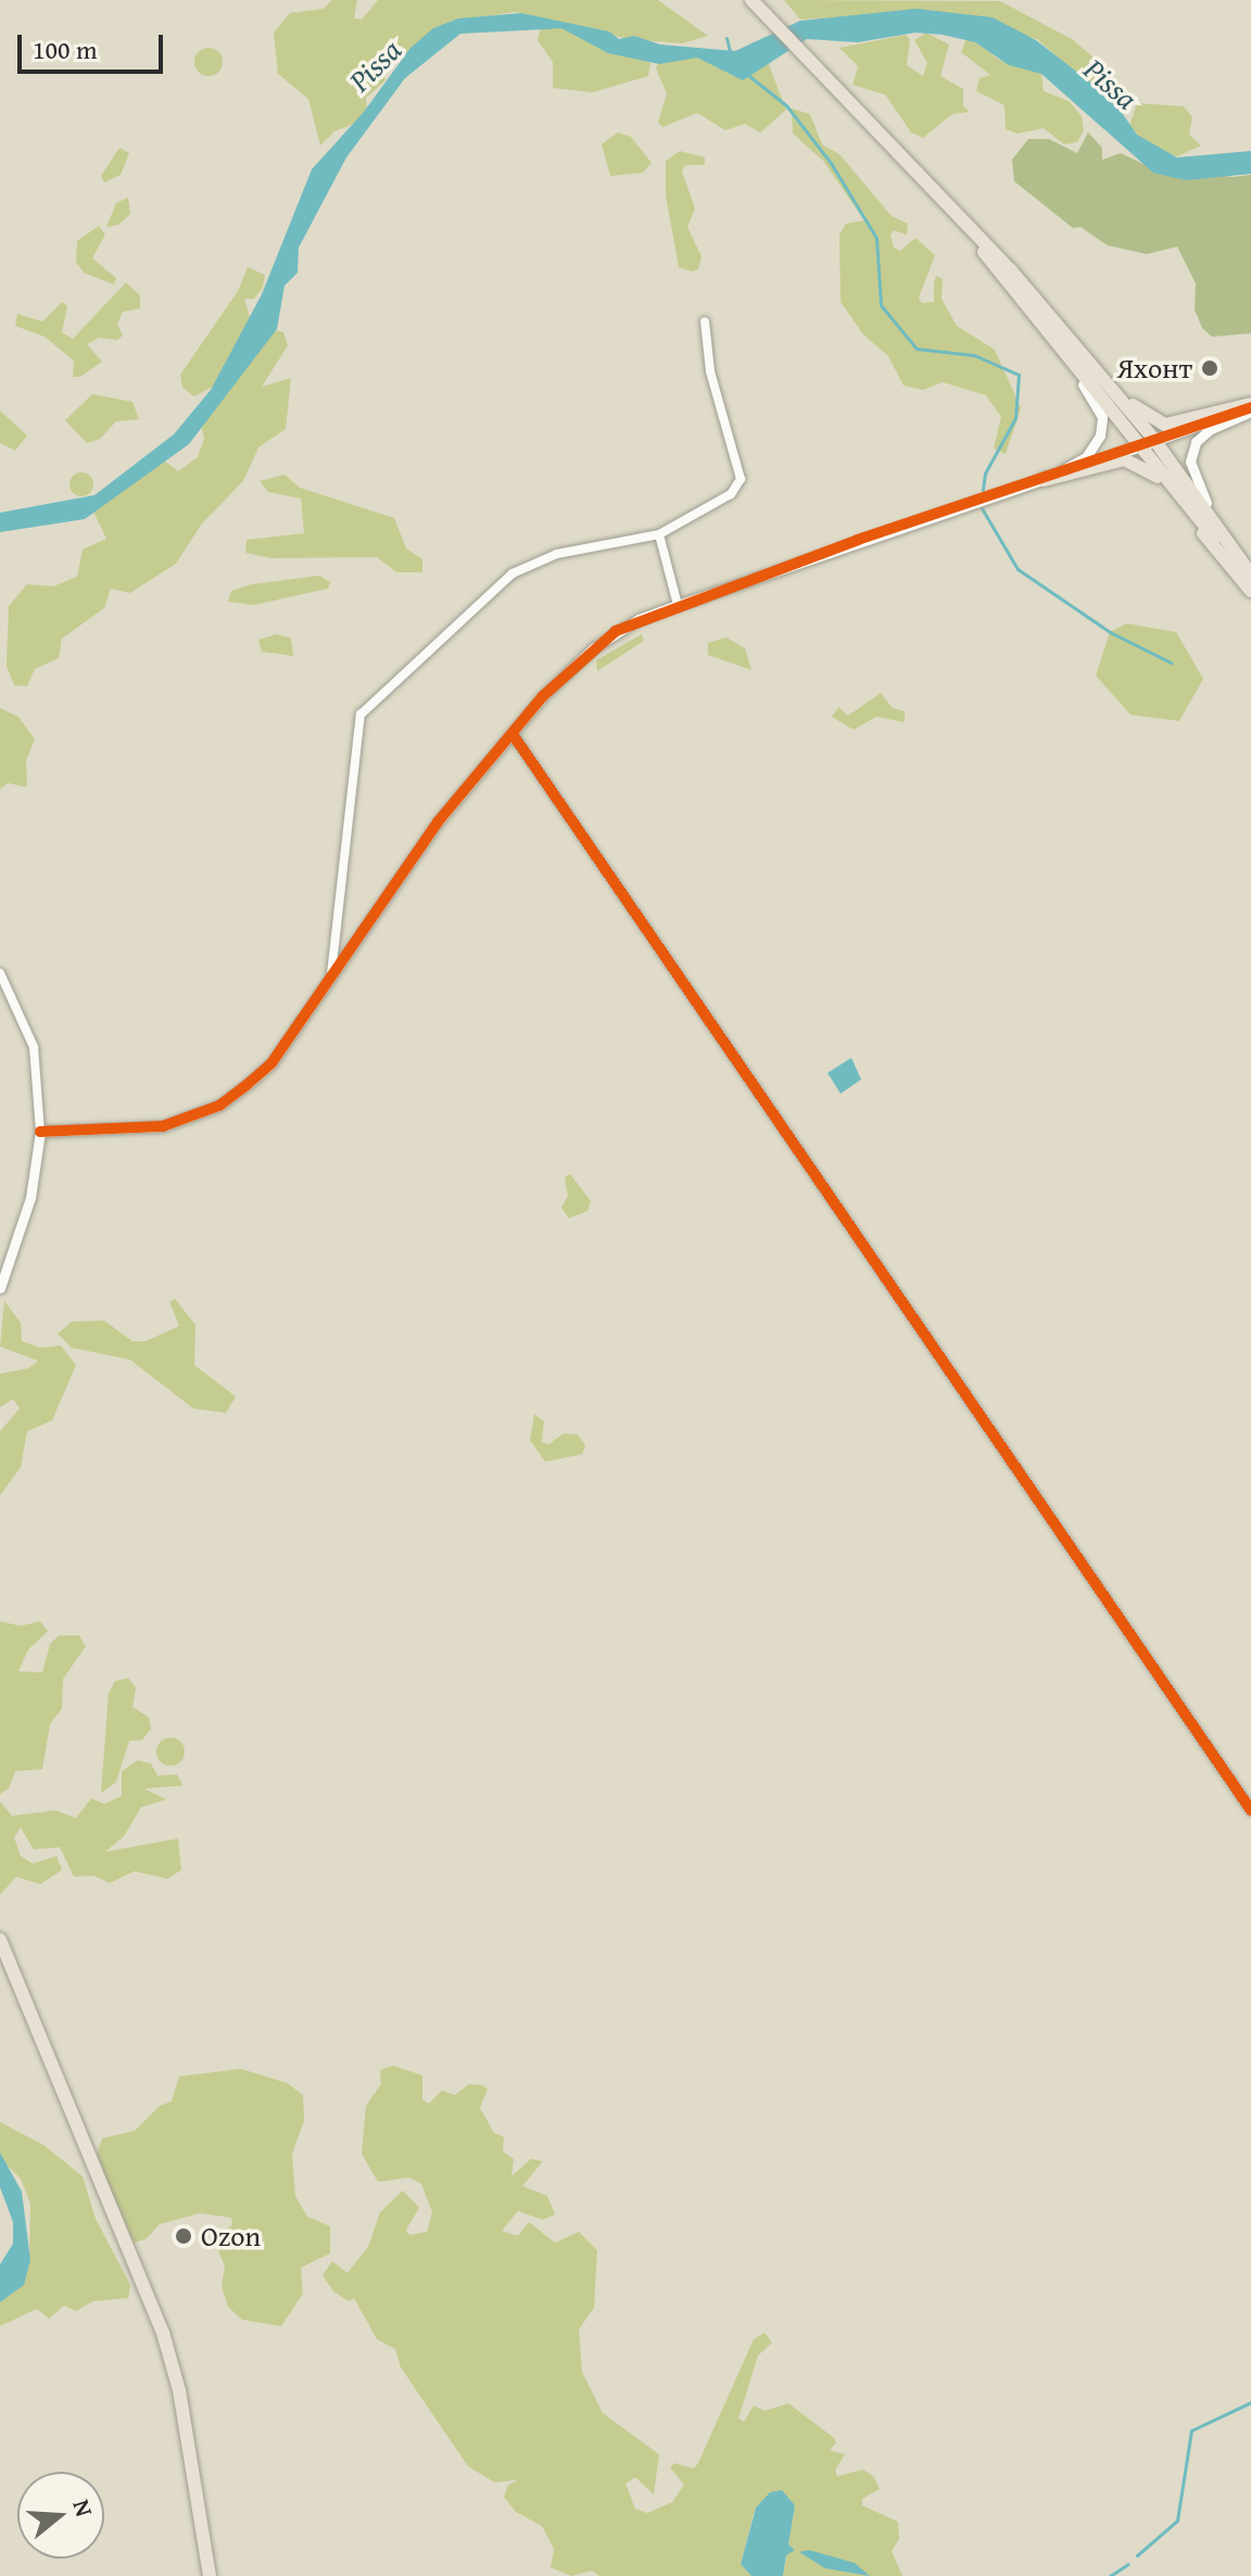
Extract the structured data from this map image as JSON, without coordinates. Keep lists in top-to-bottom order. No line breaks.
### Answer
{"water":["Pissa"],"places":["Яхонт","Ozon"],"scale_bar":"100 m","north":"right"}
